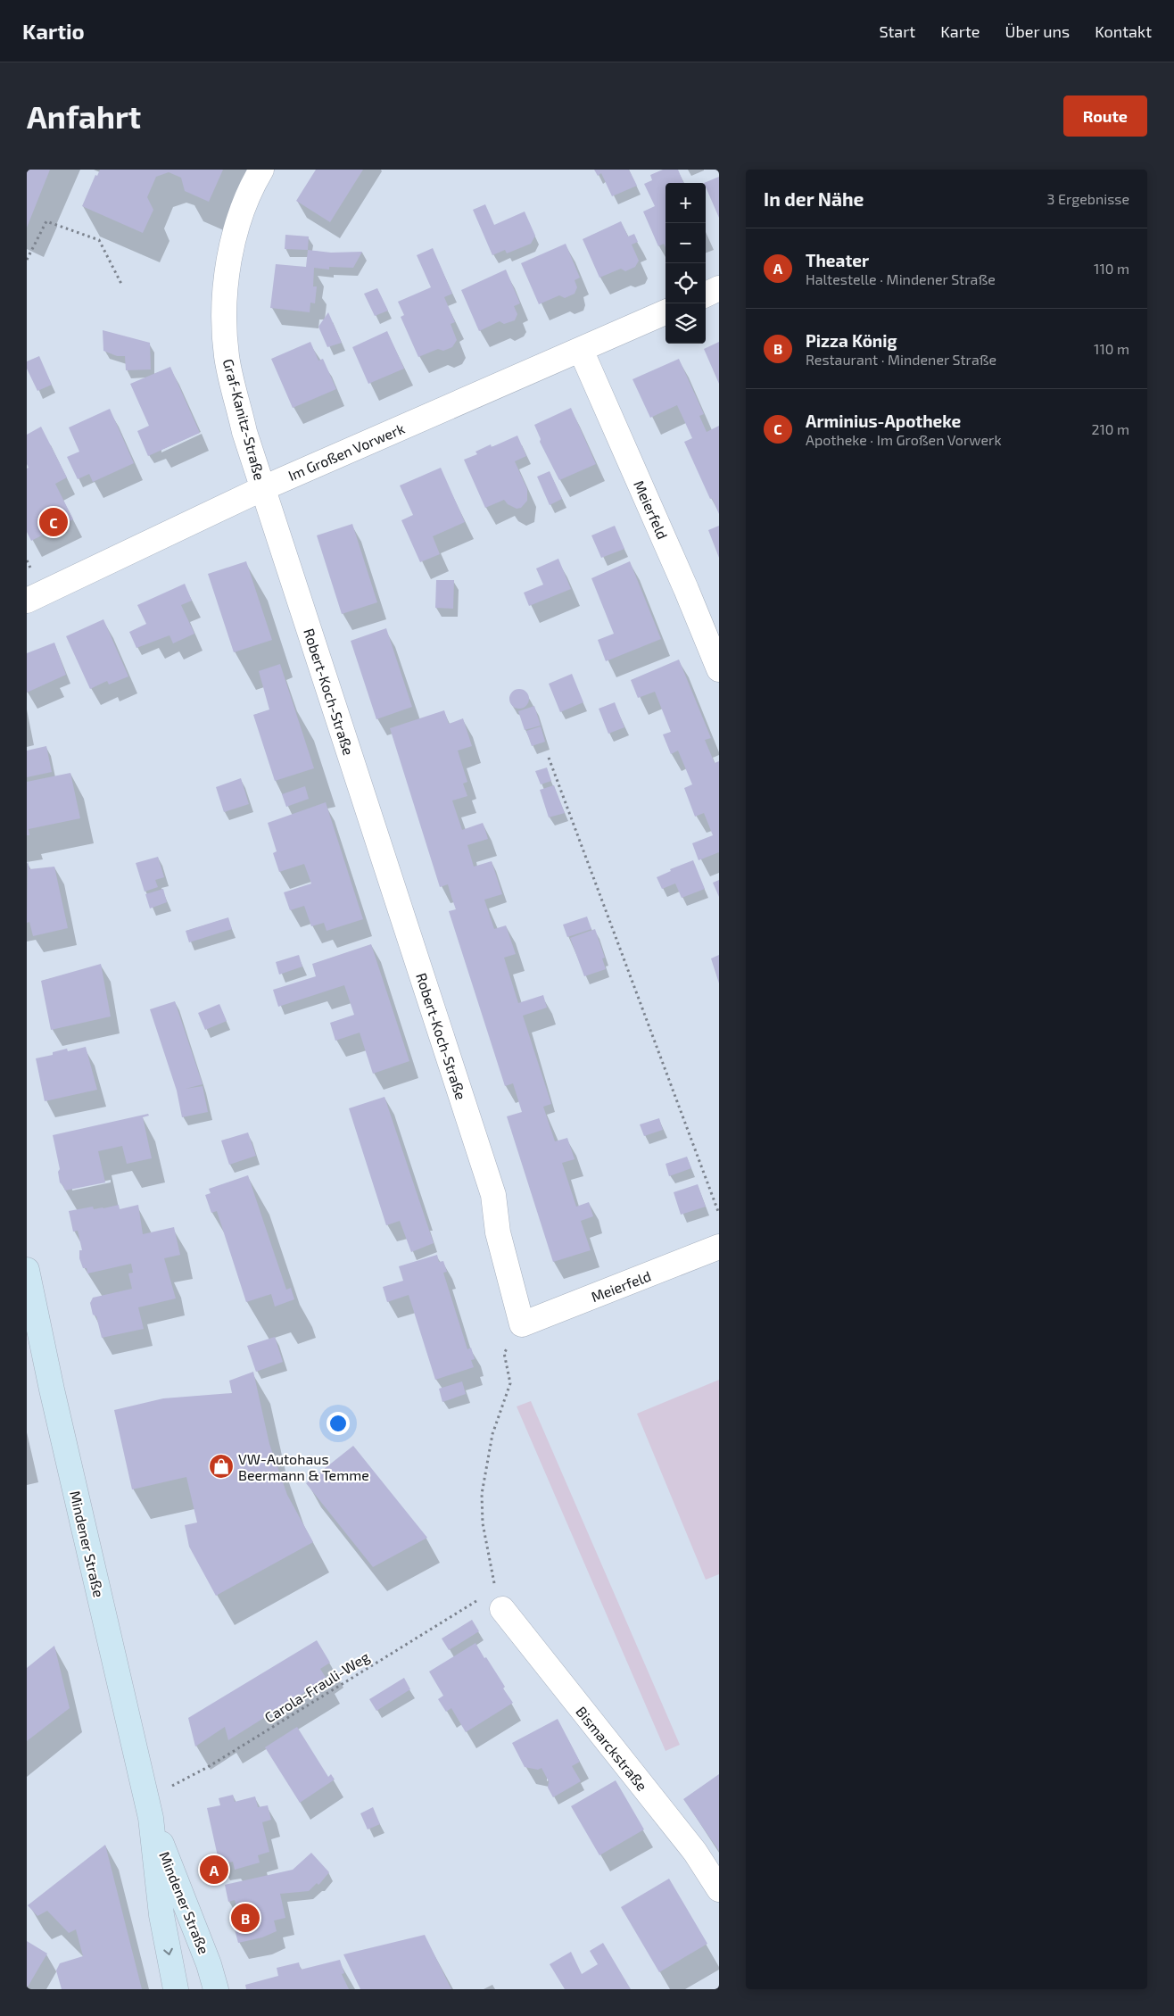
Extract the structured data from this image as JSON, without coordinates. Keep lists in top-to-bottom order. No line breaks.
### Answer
{"streets":{"street":["Graf-Kanitz-Straße","Im Großen Vorwerk","Meierfeld","Robert-Koch-Straße","Mindener Straße","Bismarckstraße"],"path":["Carola-Frauli-Weg"]},"crossings":[["Graf-Kanitz-Straße","Im Großen Vorwerk"],["Graf-Kanitz-Straße","Robert-Koch-Straße"],["Im Großen Vorwerk","Meierfeld"],["Im Großen Vorwerk","Robert-Koch-Straße"],["Meierfeld","Robert-Koch-Straße"],["Mindener Straße","Carola-Frauli-Weg"]],"places":{"shop":["VW-Autohaus Beermann & Temme"]},"page":{"header":"Kartio","nav":["Start","Karte","Über uns","Kontakt"],"buttons":"Route","title":"Anfahrt","heading":["In der Nähe","3 Ergebnisse"],"map_buttons":["+","−"],"list":[{"mark":"A","name":"Theater","note":"Haltestelle · Mindener Straße","value":"110 m"},{"mark":"B","name":"Pizza König","note":"Restaurant · Mindener Straße","value":"110 m"},{"mark":"C","name":"Arminius-Apotheke","note":"Apotheke · Im Großen Vorwerk","value":"210 m"}],"pins":["C","A","B"]}}
